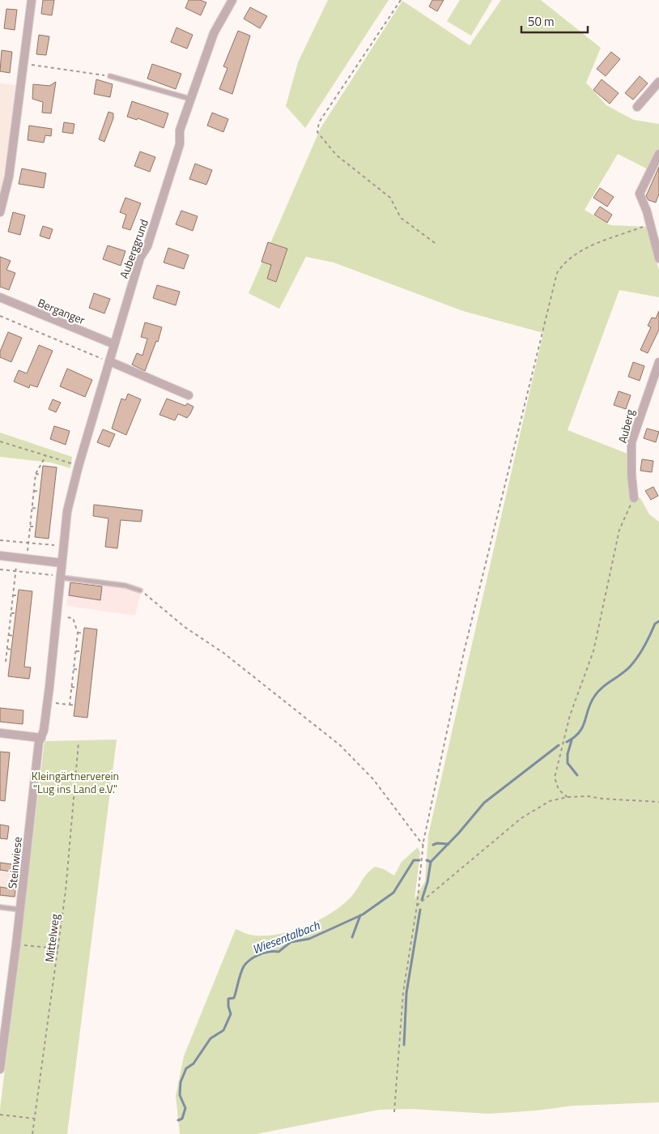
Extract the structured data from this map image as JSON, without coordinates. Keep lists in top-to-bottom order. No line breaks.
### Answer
{"streets":{"street":["Auberggrund","Berganger","Auberg","Steinwiese"],"path":["Mittelweg"]},"crossings":[["Auberggrund","Berganger"],["Auberggrund","Steinwiese"]],"water":["Wiesentalbach"],"parks":["Kleingärtnerverein \"Lug ins Land e.V.\""],"scale_bar":"50 m"}
